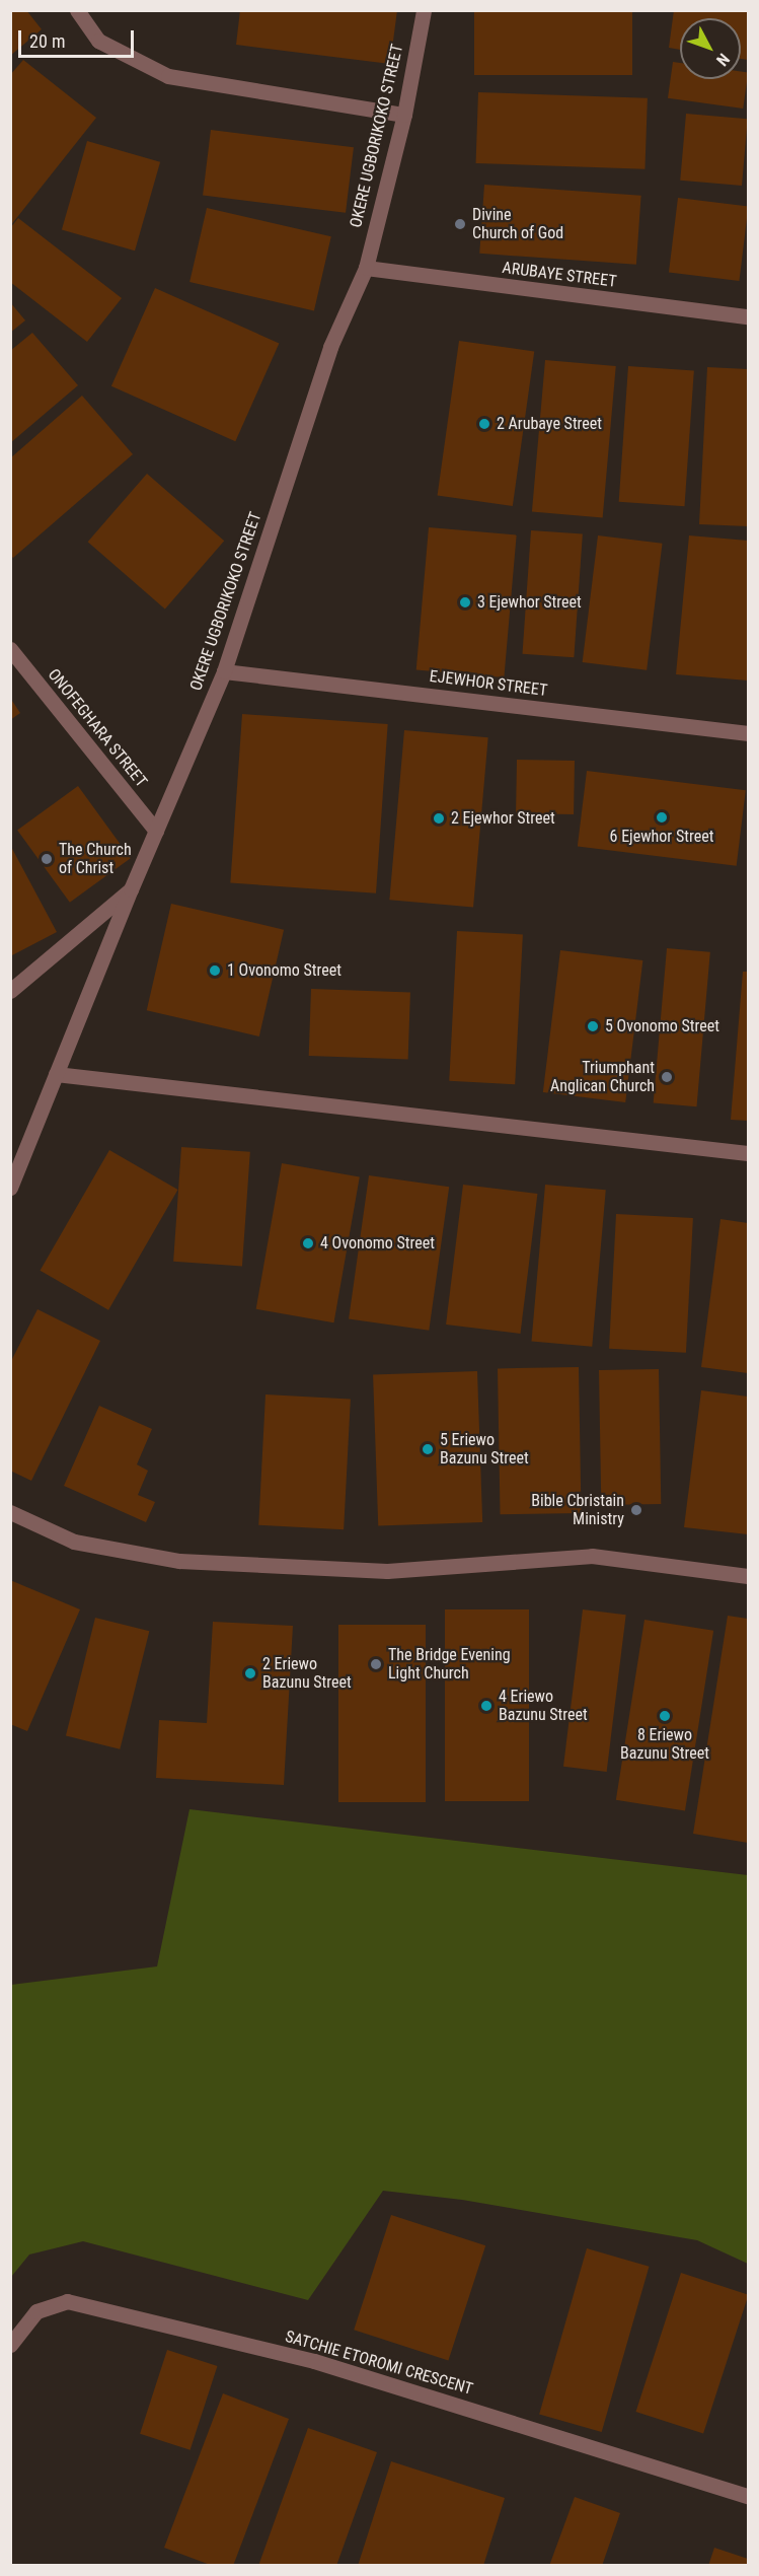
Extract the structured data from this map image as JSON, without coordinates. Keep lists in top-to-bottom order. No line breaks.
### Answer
{"streets":{"street":["OKERE UGBORIKOKO STREET","ARUBAYE STREET","EJEWHOR STREET","ONOFEGHARA STREET","SATCHIE ETOROMI CRESCENT"]},"crossings":[["OKERE UGBORIKOKO STREET","ARUBAYE STREET"],["OKERE UGBORIKOKO STREET","EJEWHOR STREET"],["OKERE UGBORIKOKO STREET","ONOFEGHARA STREET"]],"places":["Divine Church of God","2 Arubaye Street","3 Ejewhor Street","6 Ejewhor Street","2 Ejewhor Street","The Church of Christ","1 Ovonomo Street","5 Ovonomo Street","Triumphant Anglican Church","4 Ovonomo Street","5 Eriewo Bazunu Street","Bible Cbristain Ministry","The Bridge Evening Light Church","2 Eriewo Bazunu Street","4 Eriewo Bazunu Street","8 Eriewo Bazunu Street"],"scale_bar":"20 m","north":"bottom right"}
